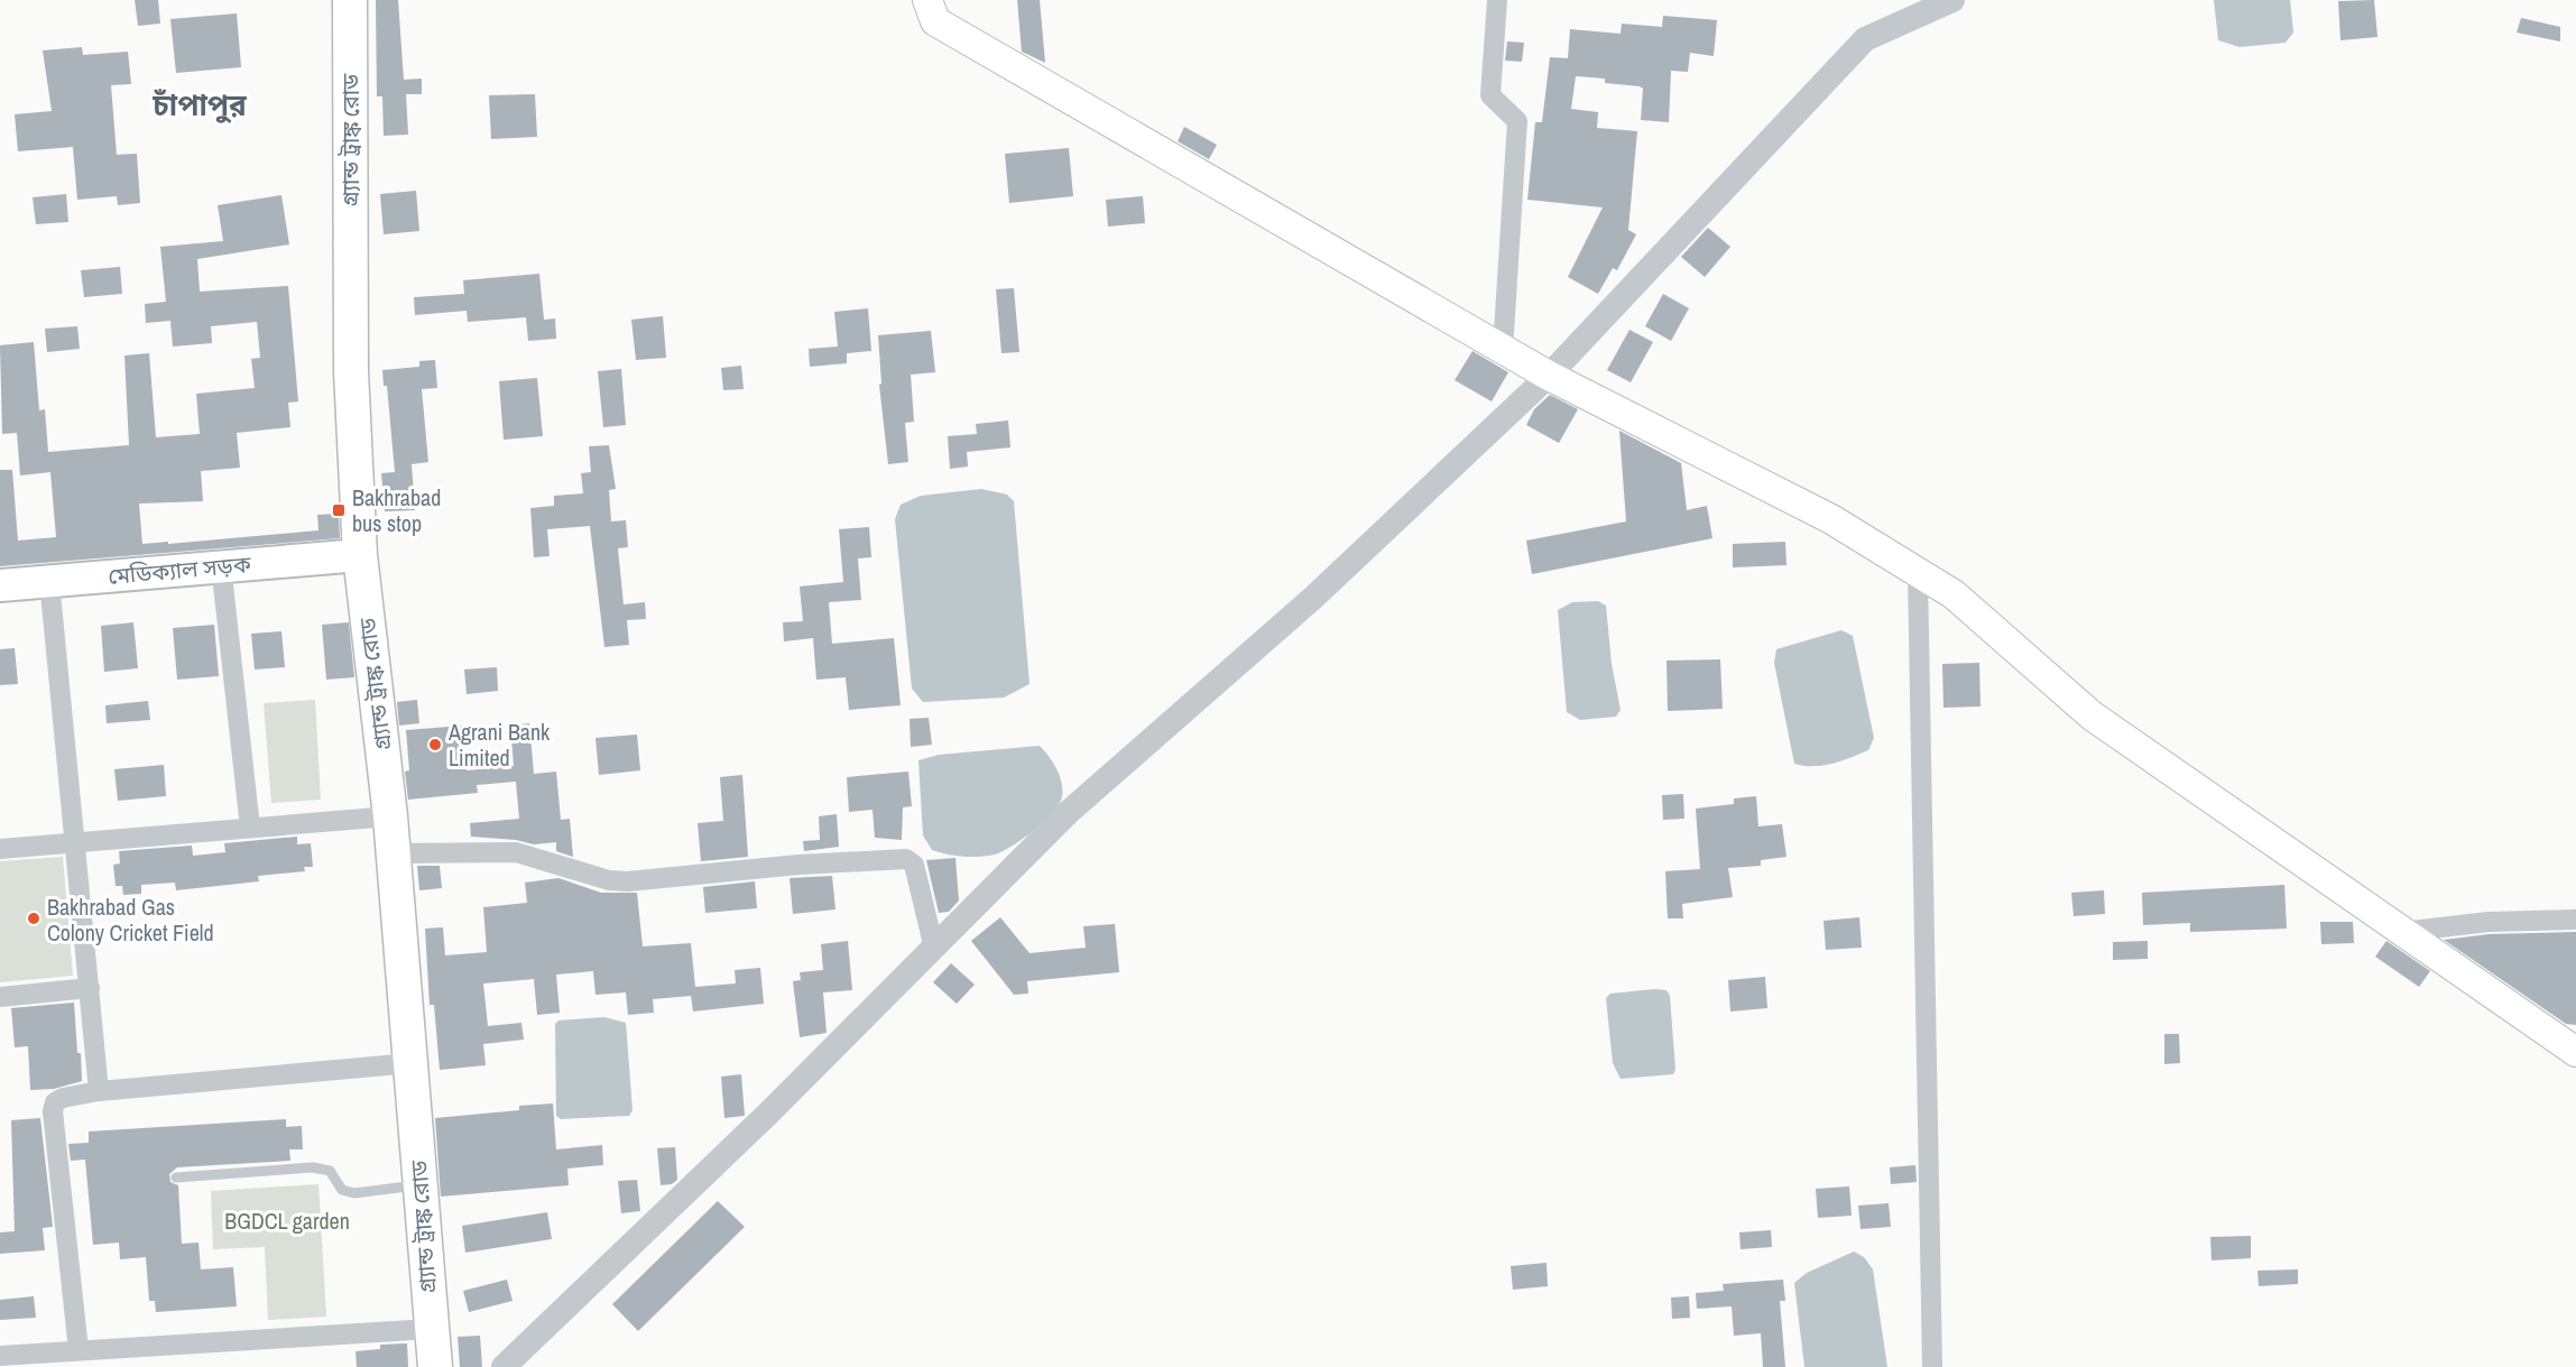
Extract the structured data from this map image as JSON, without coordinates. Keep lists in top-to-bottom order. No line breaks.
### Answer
{"streets":{"highway":["গ্র্যান্ড ট্রাঙ্ক রোড"],"main road":["মেডিক্যাল সড়ক"]},"crossings":[["গ্র্যান্ড ট্রাঙ্ক রোড","মেডিক্যাল সড়ক"]],"districts":["চাঁপাপুর"],"parks":["BGDCL garden"],"places":{"transit":["Bakhrabad bus stop"],"other":["Agrani Bank Limited","Bakhrabad Gas Colony Cricket Field"]}}
